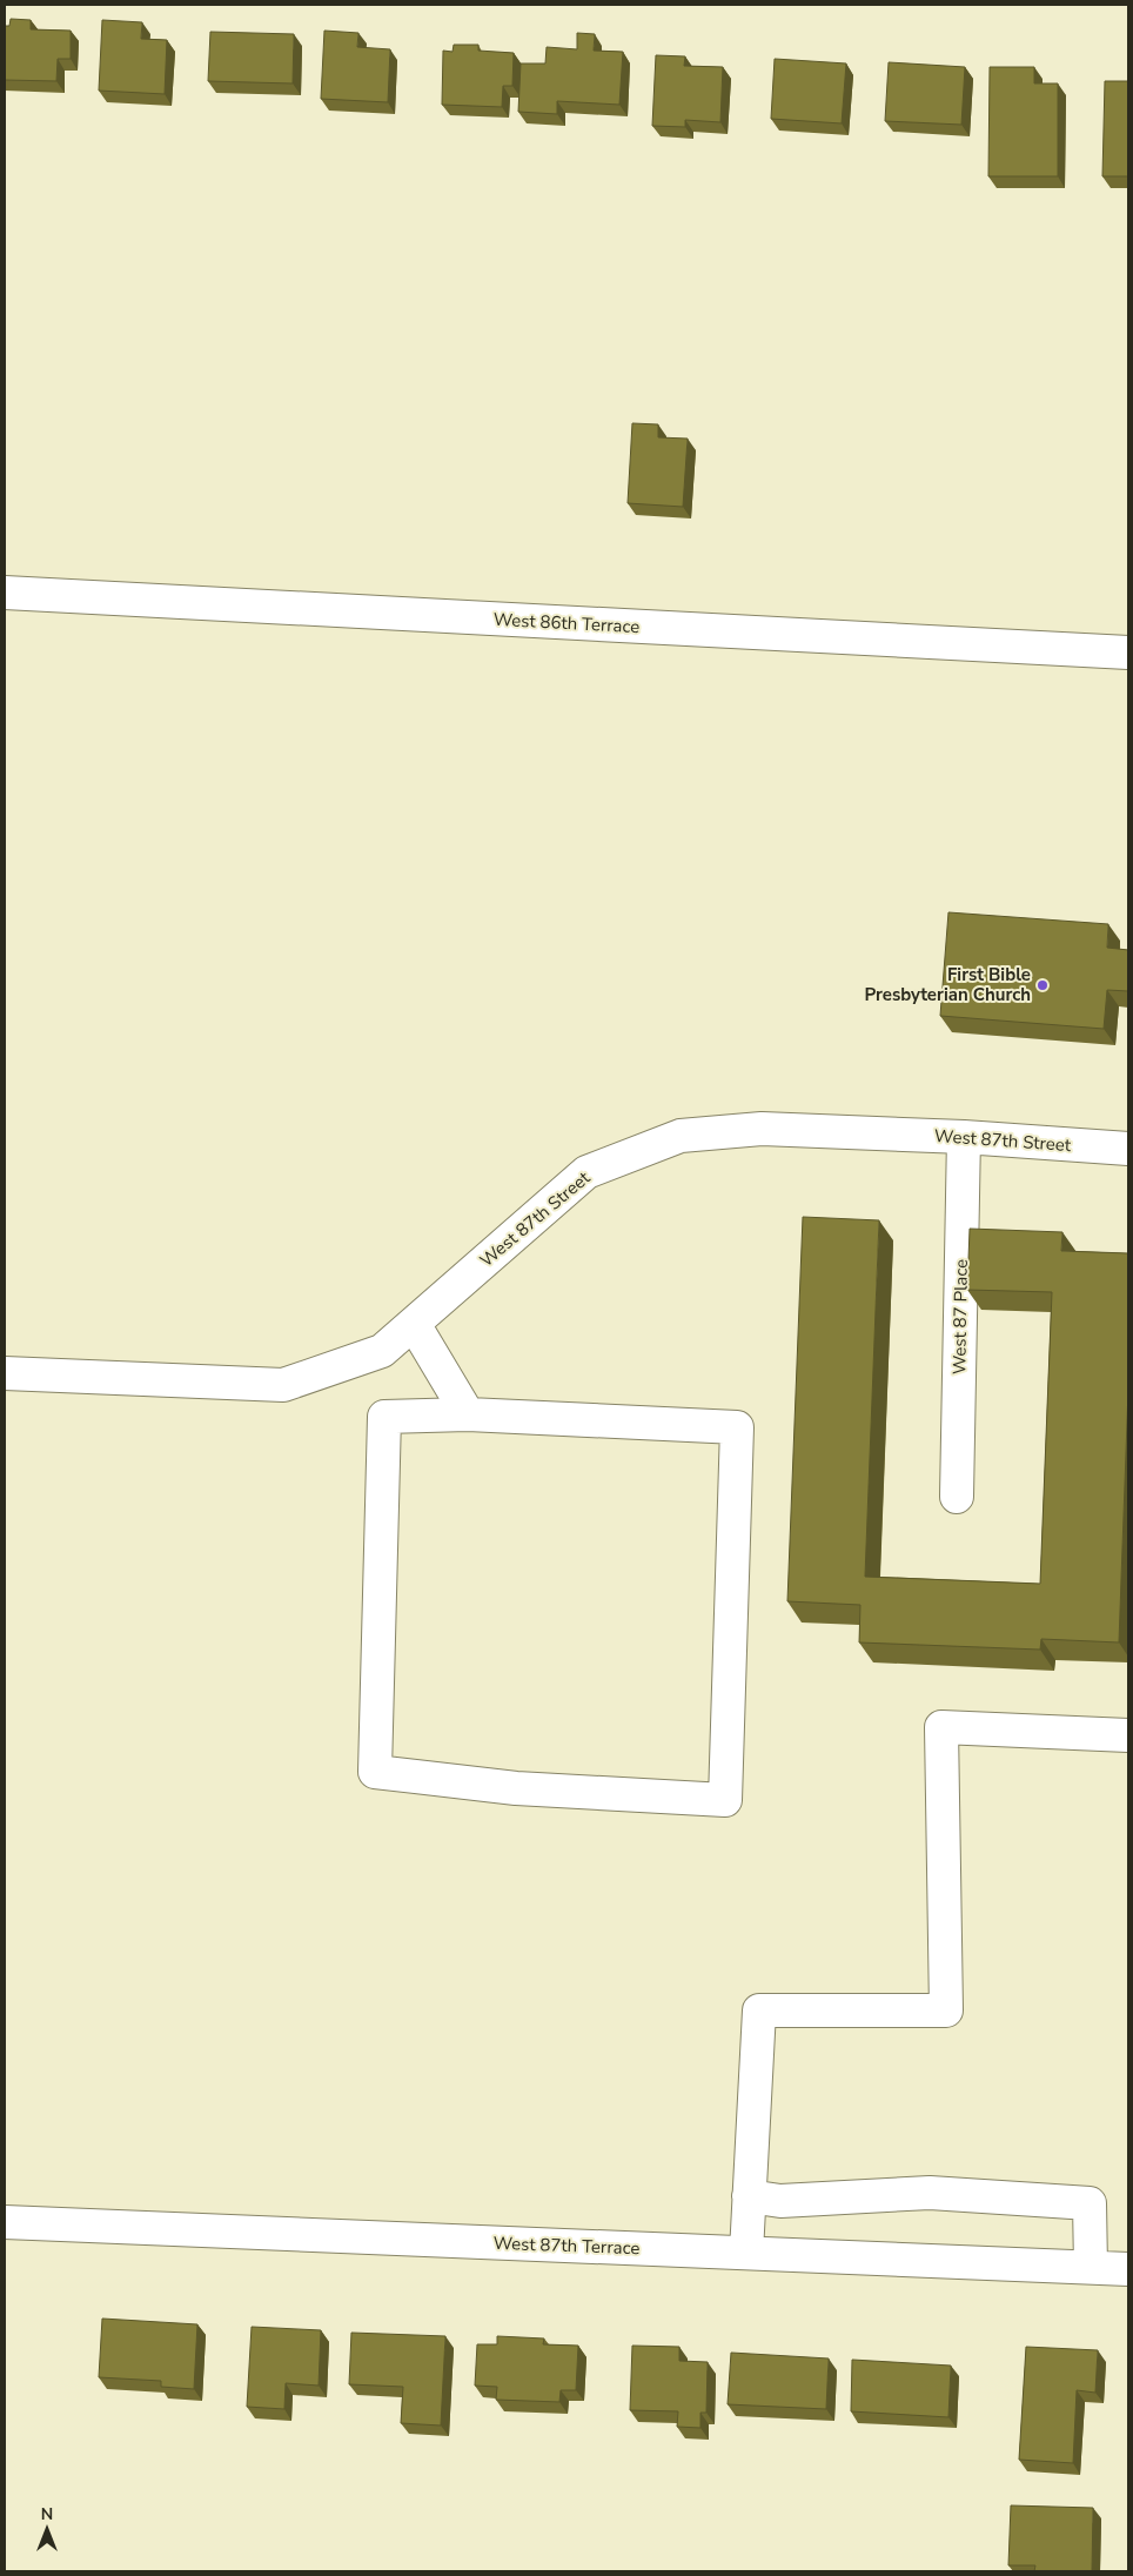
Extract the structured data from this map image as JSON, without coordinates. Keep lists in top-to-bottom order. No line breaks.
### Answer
{"streets":{"street":["West 86th Terrace","West 87th Street","West 87 Place","West 87th Terrace"]},"crossings":[["West 87th Street","West 87 Place"]],"places":["First Bible Presbyterian Church"],"north":"top"}
